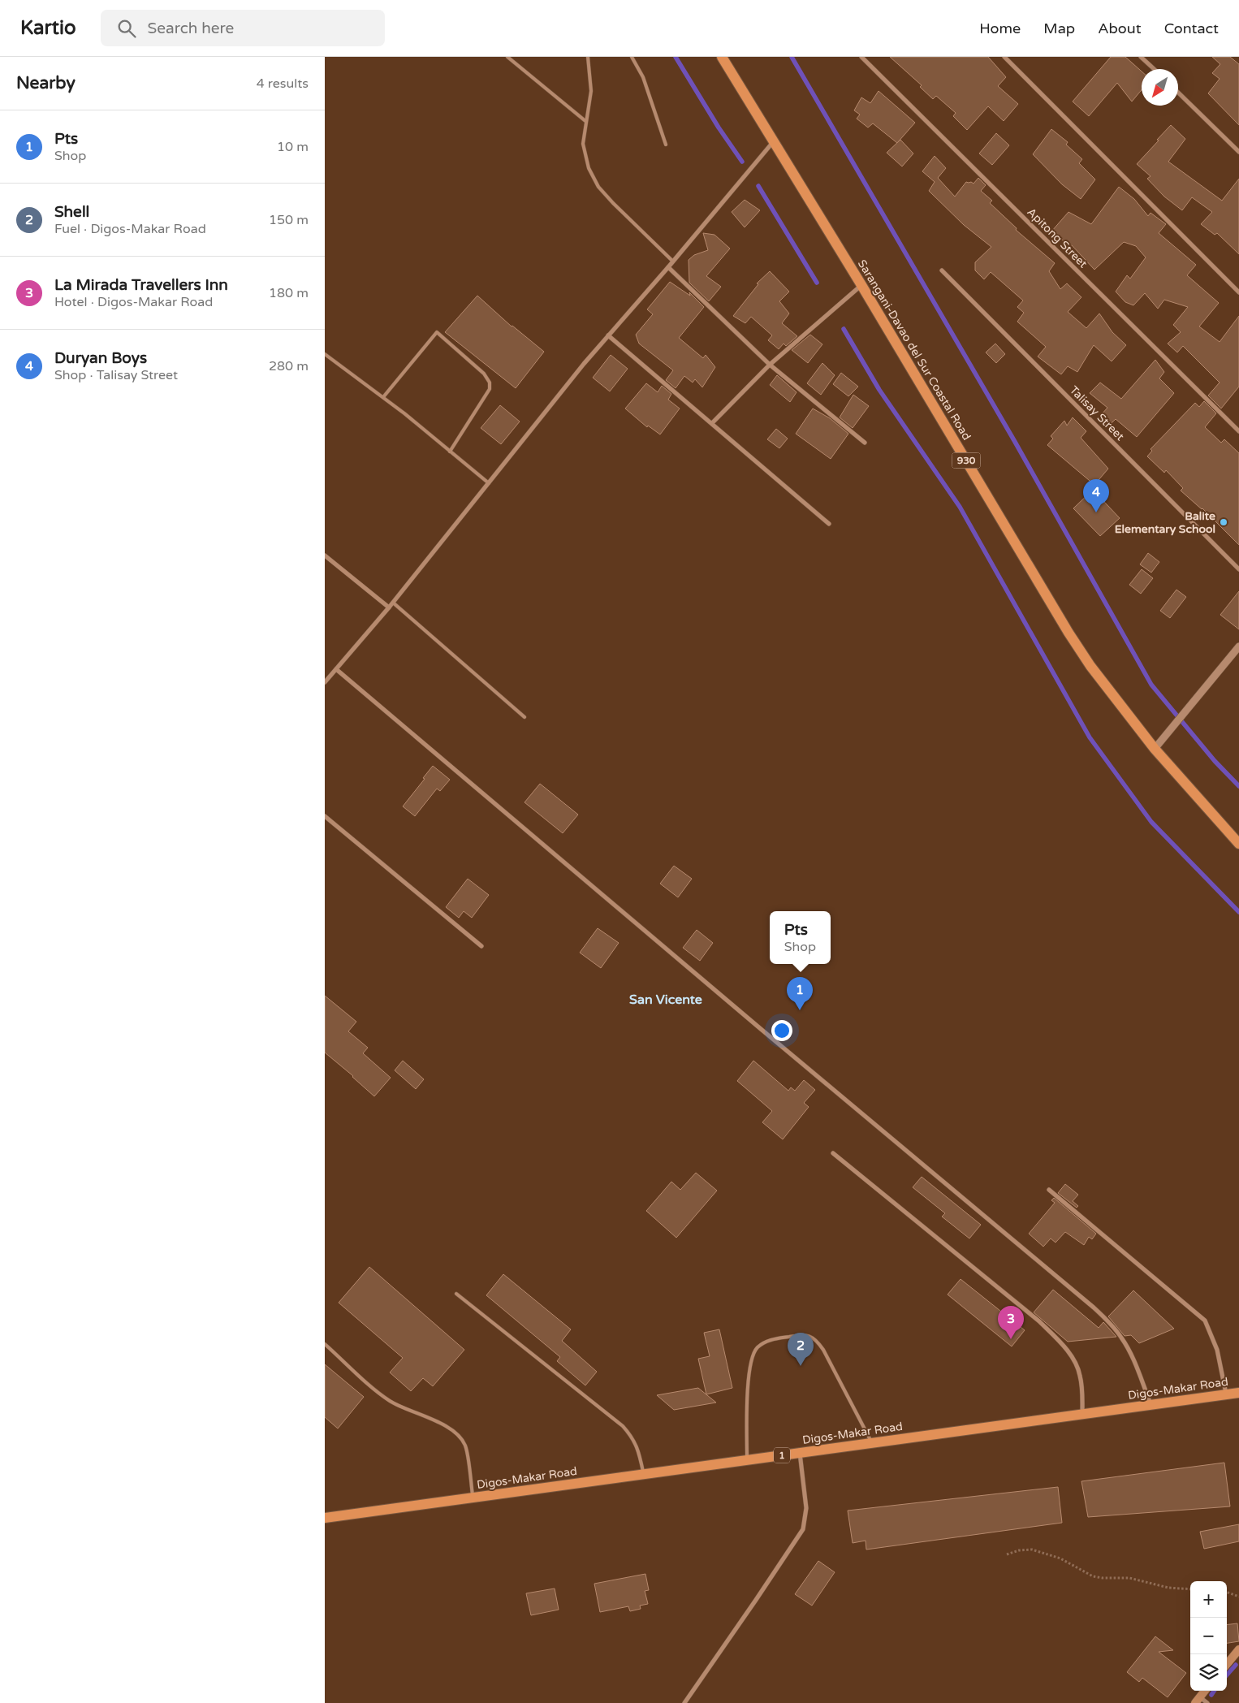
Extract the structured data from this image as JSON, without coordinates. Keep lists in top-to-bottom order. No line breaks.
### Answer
{"streets":{"main road":["Sarangani-Davao del Sur Coastal Road","930","Digos-Makar Road","1"],"street":["Apitong Street","Talisay Street"]},"districts":["San Vicente"],"places":["Balite Elementary School"],"north":"bottom left","page":{"header":"Kartio","search":"Search here","nav":["Home","Map","About","Contact"],"heading":["Nearby","4 results"],"list":[{"mark":"1","name":"Pts","note":"Shop","value":"10 m"},{"mark":"2","name":"Shell","note":"Fuel · Digos-Makar Road","value":"150 m"},{"mark":"3","name":"La Mirada Travellers Inn","note":"Hotel · Digos-Makar Road","value":"180 m"},{"mark":"4","name":"Duryan Boys","note":"Shop · Talisay Street","value":"280 m"}],"pins":["4","1","3","2"],"popup":["Pts","Shop"],"map_buttons":["+","−"]}}
